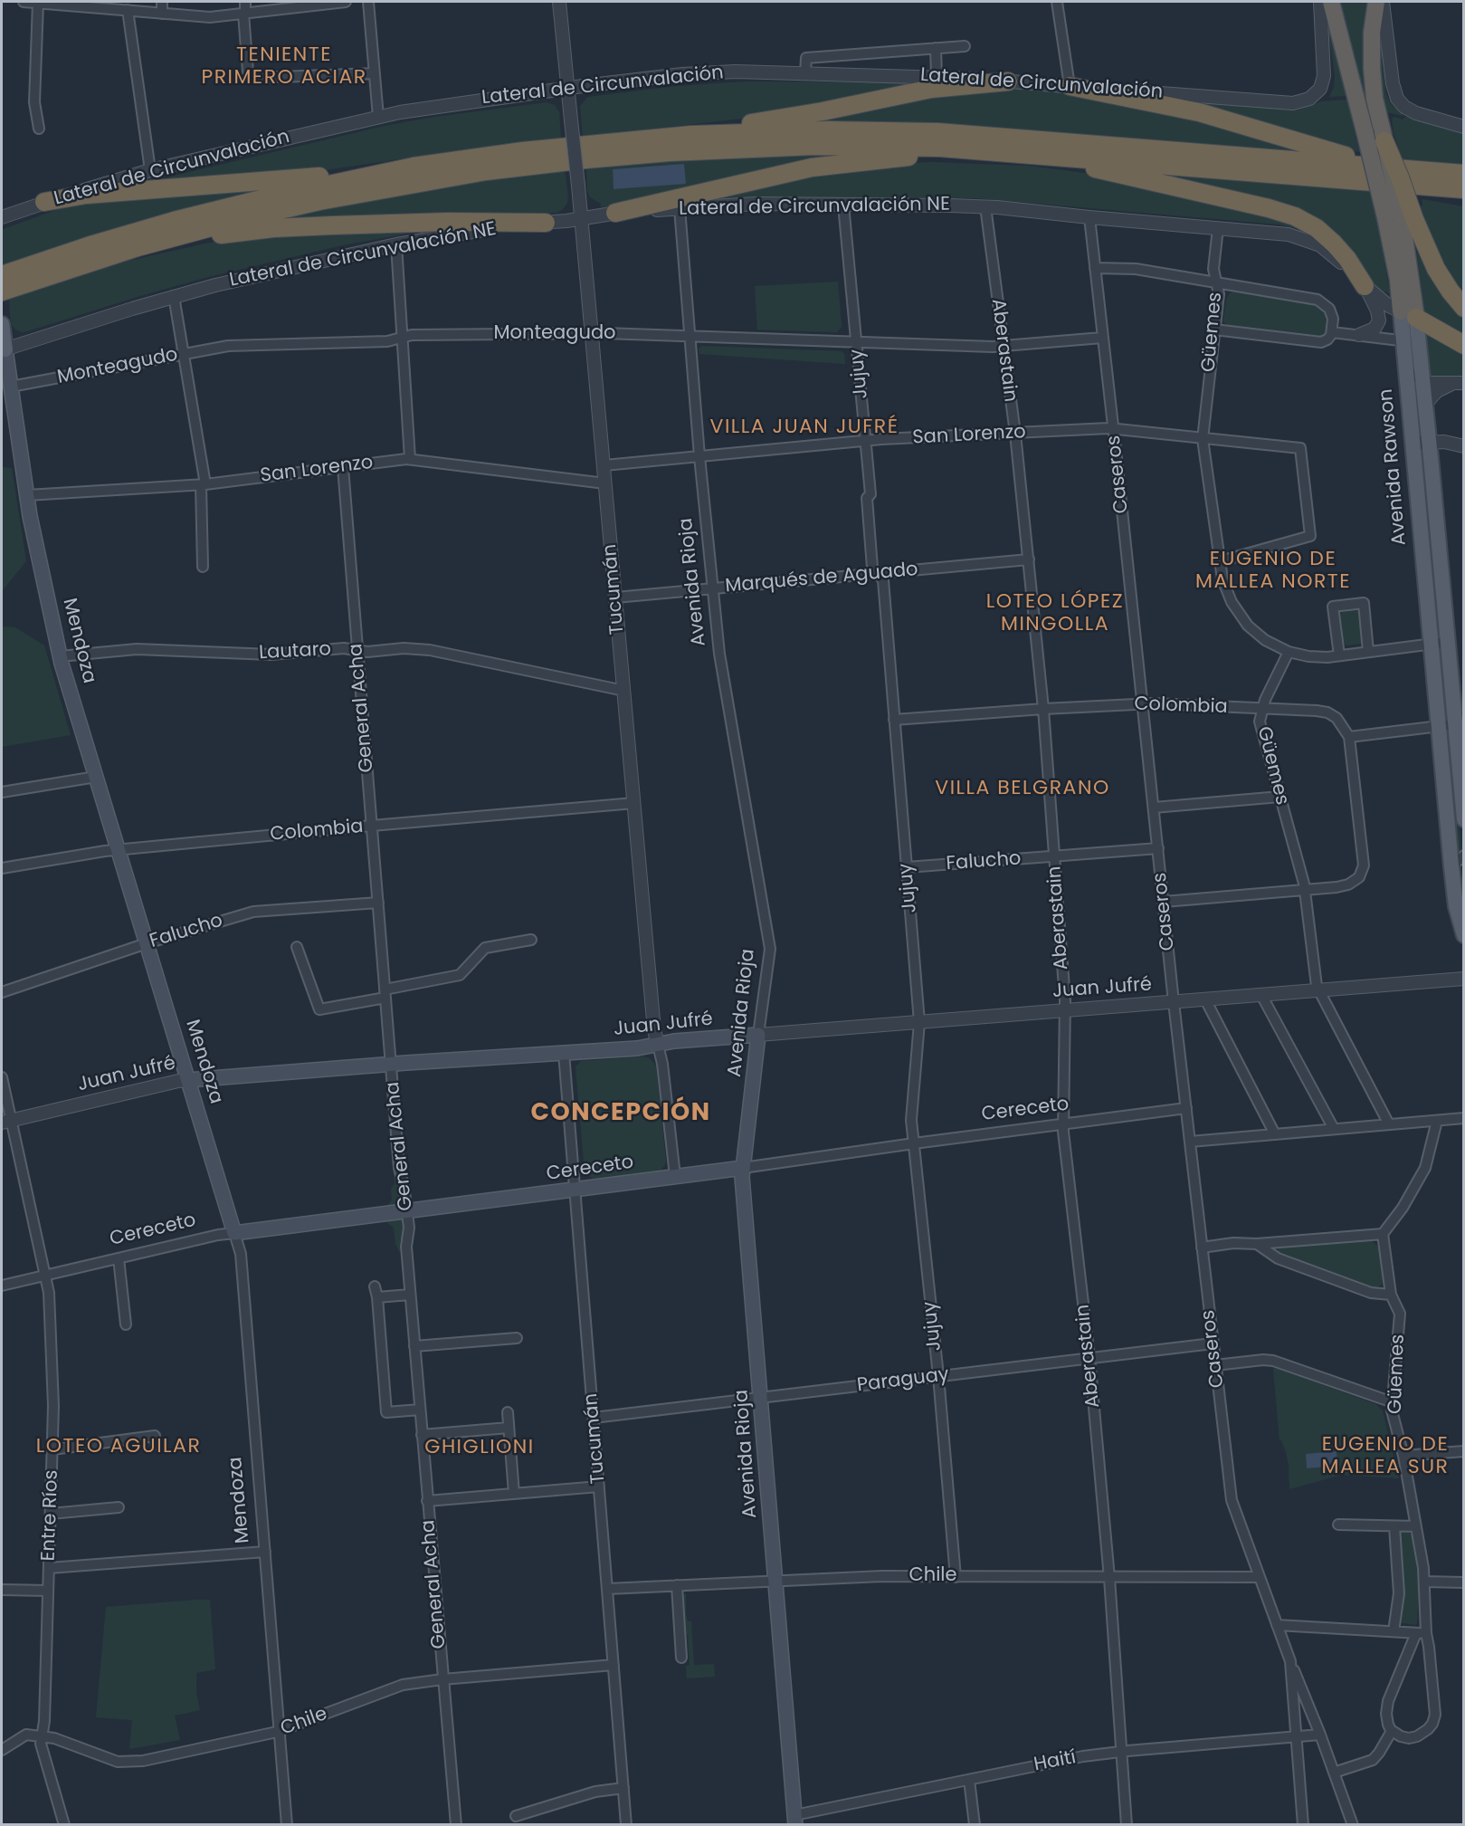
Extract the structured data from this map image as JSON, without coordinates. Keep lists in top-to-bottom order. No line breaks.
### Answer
{"streets":{"highway":["Avenida Rawson"],"main road":["Avenida Rioja","Mendoza","Juan Jufré","Cereceto"],"street":["Lateral de Circunvalación","Lateral de Circunvalación NE","Güemes","Monteagudo","Aberastain","Jujuy","San Lorenzo","Caseros","Marqués de Aguado","Tucumán","Lautaro","Colombia","General Acha","Falucho","Paraguay","Entre Ríos","Chile","Haití"]},"crossings":[["Lateral de Circunvalación","Tucumán"],["Lateral de Circunvalación NE","Güemes"],["Lateral de Circunvalación NE","Aberastain"],["Lateral de Circunvalación NE","Jujuy"],["Lateral de Circunvalación NE","Avenida Rawson"],["Lateral de Circunvalación NE","Caseros"],["Lateral de Circunvalación NE","Avenida Rioja"],["Lateral de Circunvalación NE","Tucumán"],["Lateral de Circunvalación NE","Mendoza"],["Güemes","San Lorenzo"],["Güemes","Colombia"],["Güemes","Juan Jufré"],["Monteagudo","Aberastain"],["Monteagudo","Jujuy"],["Monteagudo","Caseros"],["Monteagudo","Avenida Rioja"],["Monteagudo","Tucumán"],["Monteagudo","Mendoza"],["Aberastain","San Lorenzo"],["Aberastain","Marqués de Aguado"],["Aberastain","Colombia"],["Aberastain","Falucho"],["Aberastain","Juan Jufré"],["Aberastain","Cereceto"],["Aberastain","Paraguay"],["Aberastain","Chile"],["Aberastain","Haití"],["Jujuy","San Lorenzo"],["Jujuy","Marqués de Aguado"],["Jujuy","Colombia"],["Jujuy","Falucho"],["Jujuy","Juan Jufré"],["Jujuy","Cereceto"],["Jujuy","Paraguay"],["Jujuy","Chile"],["San Lorenzo","Caseros"],["San Lorenzo","Avenida Rioja"],["San Lorenzo","Tucumán"],["San Lorenzo","Mendoza"],["San Lorenzo","General Acha"],["Caseros","Colombia"],["Caseros","Falucho"],["Caseros","Juan Jufré"],["Caseros","Cereceto"],["Caseros","Paraguay"],["Caseros","Chile"],["Caseros","Haití"],["Marqués de Aguado","Avenida Rioja"],["Marqués de Aguado","Tucumán"],["Avenida Rioja","Juan Jufré"],["Avenida Rioja","Cereceto"],["Avenida Rioja","Paraguay"],["Avenida Rioja","Chile"],["Avenida Rioja","Haití"],["Tucumán","Lautaro"],["Tucumán","Colombia"],["Tucumán","Juan Jufré"],["Tucumán","Cereceto"],["Tucumán","Paraguay"],["Tucumán","Chile"],["Mendoza","Lautaro"],["Mendoza","Colombia"],["Mendoza","Falucho"],["Mendoza","Juan Jufré"],["Mendoza","Cereceto"],["Mendoza","Chile"],["Lautaro","General Acha"],["Colombia","General Acha"],["General Acha","Falucho"],["General Acha","Juan Jufré"],["General Acha","Cereceto"],["General Acha","Chile"],["Juan Jufré","Entre Ríos"],["Cereceto","Entre Ríos"],["Entre Ríos","Chile"]],"districts":["TENIENTE PRIMERO ACIAR","VILLA JUAN JUFRÉ","EUGENIO DE MALLEA NORTE","LOTEO LÓPEZ MINGOLLA","VILLA BELGRANO","CONCEPCIÓN","EUGENIO DE MALLEA SUR","LOTEO AGUILAR","GHIGLIONI"]}
